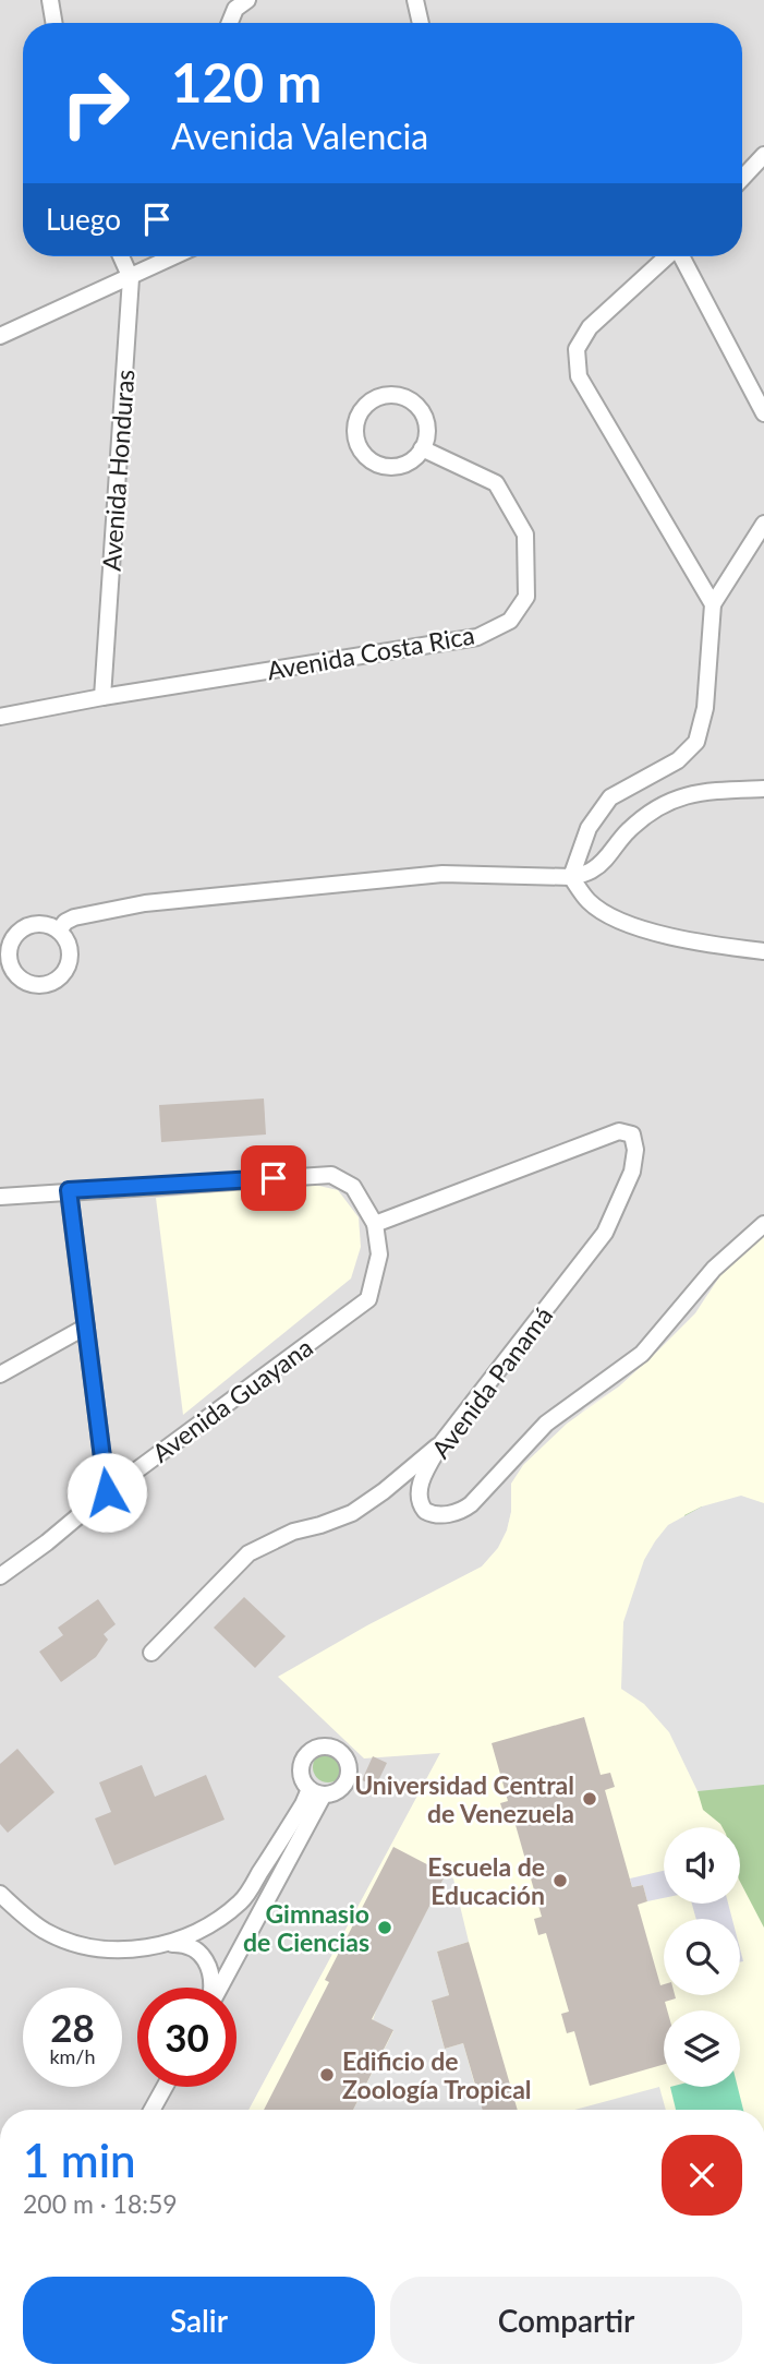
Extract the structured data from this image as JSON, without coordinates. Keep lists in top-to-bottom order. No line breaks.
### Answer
{"streets":{"street":["Avenida Honduras","Avenida Costa Rica","Avenida Panamá","Avenida Guayana"]},"crossings":[["Avenida Honduras","Avenida Costa Rica"],["Avenida Panamá","Avenida Guayana"]],"places":["Universidad Central de Venezuela","Escuela de Educación","Gimnasio de Ciencias","Edificio de Zoología Tropical"],"page":{"turn":["120 m","Avenida Valencia"],"then":"Luego","speed":"28 km/h","limit":"30","heading":["1 min","200 m · 18:59"],"buttons":["Salir","Compartir"]}}
